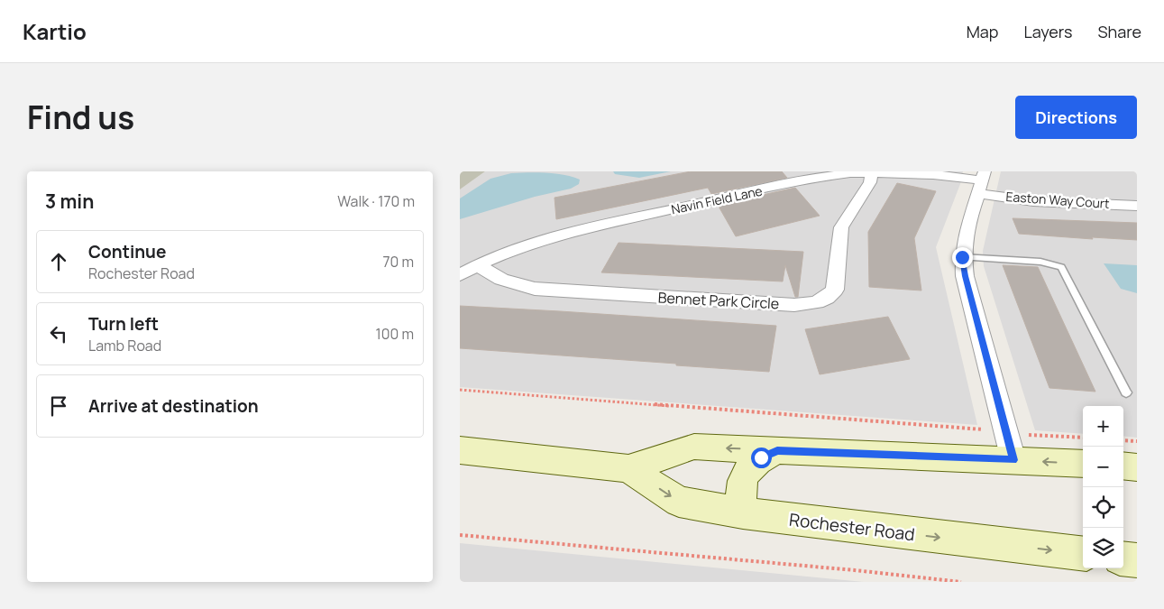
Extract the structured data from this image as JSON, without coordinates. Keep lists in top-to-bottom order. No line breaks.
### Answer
{"streets":{"main road":["Rochester Road"],"street":["Navin Field Lane","Easton Way Court","Bennet Park Circle"]},"crossings":[["Navin Field Lane","Easton Way Court"],["Navin Field Lane","Bennet Park Circle"]],"page":{"header":"Kartio","nav":["Map","Layers","Share"],"title":"Find us","buttons":"Directions","heading":["3 min","Walk · 170 m"],"list":[["Continue","Rochester Road","70 m"],["Turn left","Lamb Road","100 m"],"Arrive at destination"],"map_buttons":["+","−"]}}
